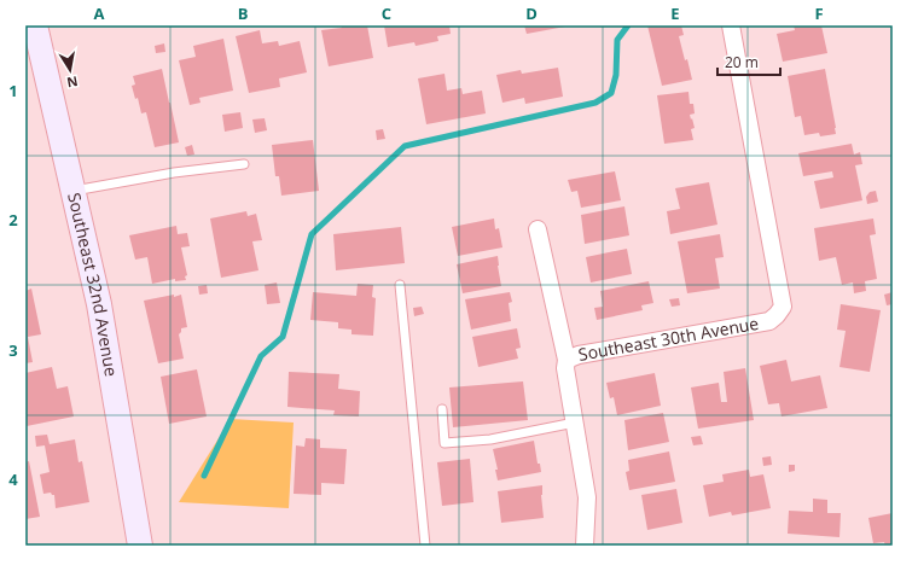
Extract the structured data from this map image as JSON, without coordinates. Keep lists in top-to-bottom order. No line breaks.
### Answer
{"streets":{"main road":["Southeast 32nd Avenue"],"street":["Southeast 30th Avenue"]},"scale_bar":"20 m","north":"bottom","grid":{"columns":["A","B","C","D","E","F"],"rows":["1","2","3","4"]}}
